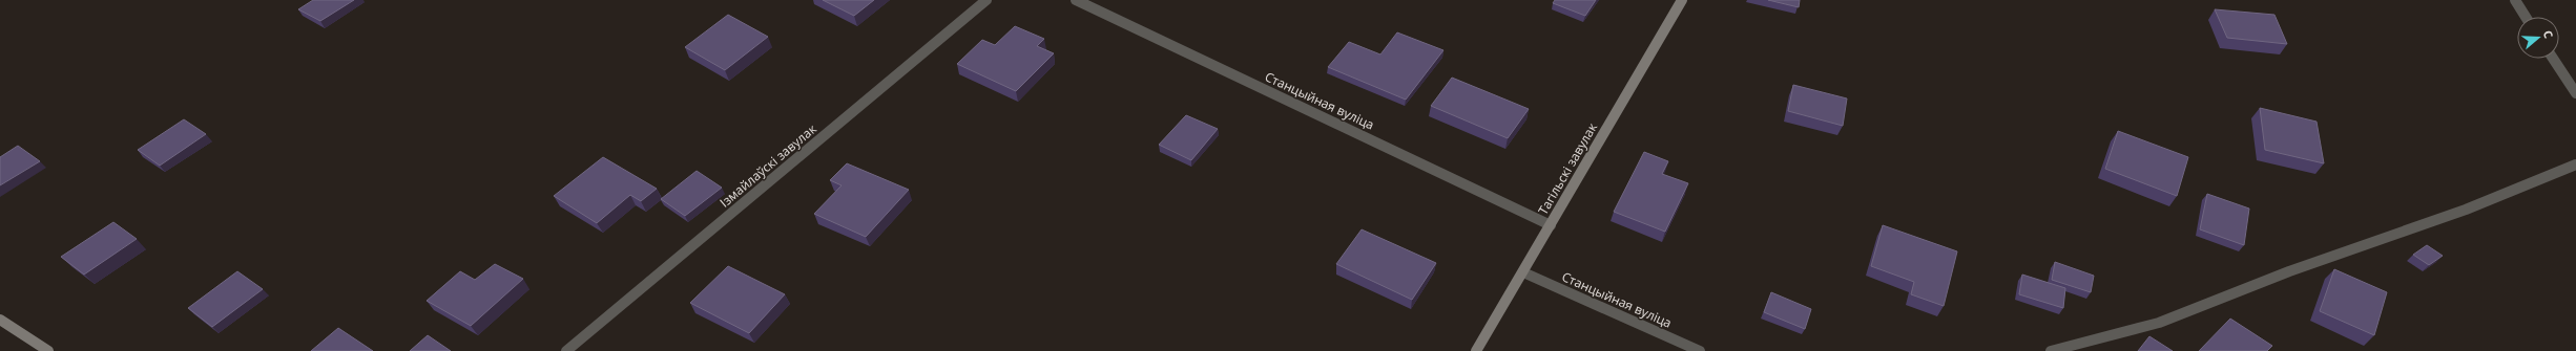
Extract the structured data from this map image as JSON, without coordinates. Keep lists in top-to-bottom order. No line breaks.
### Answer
{"streets":{"main road":["Тагільскі завулак"],"street":["Станцыйная вуліца","Ізмайлаўскі завулак"]},"crossings":[["Станцыйная вуліца","Тагільскі завулак"]],"north":"right"}
